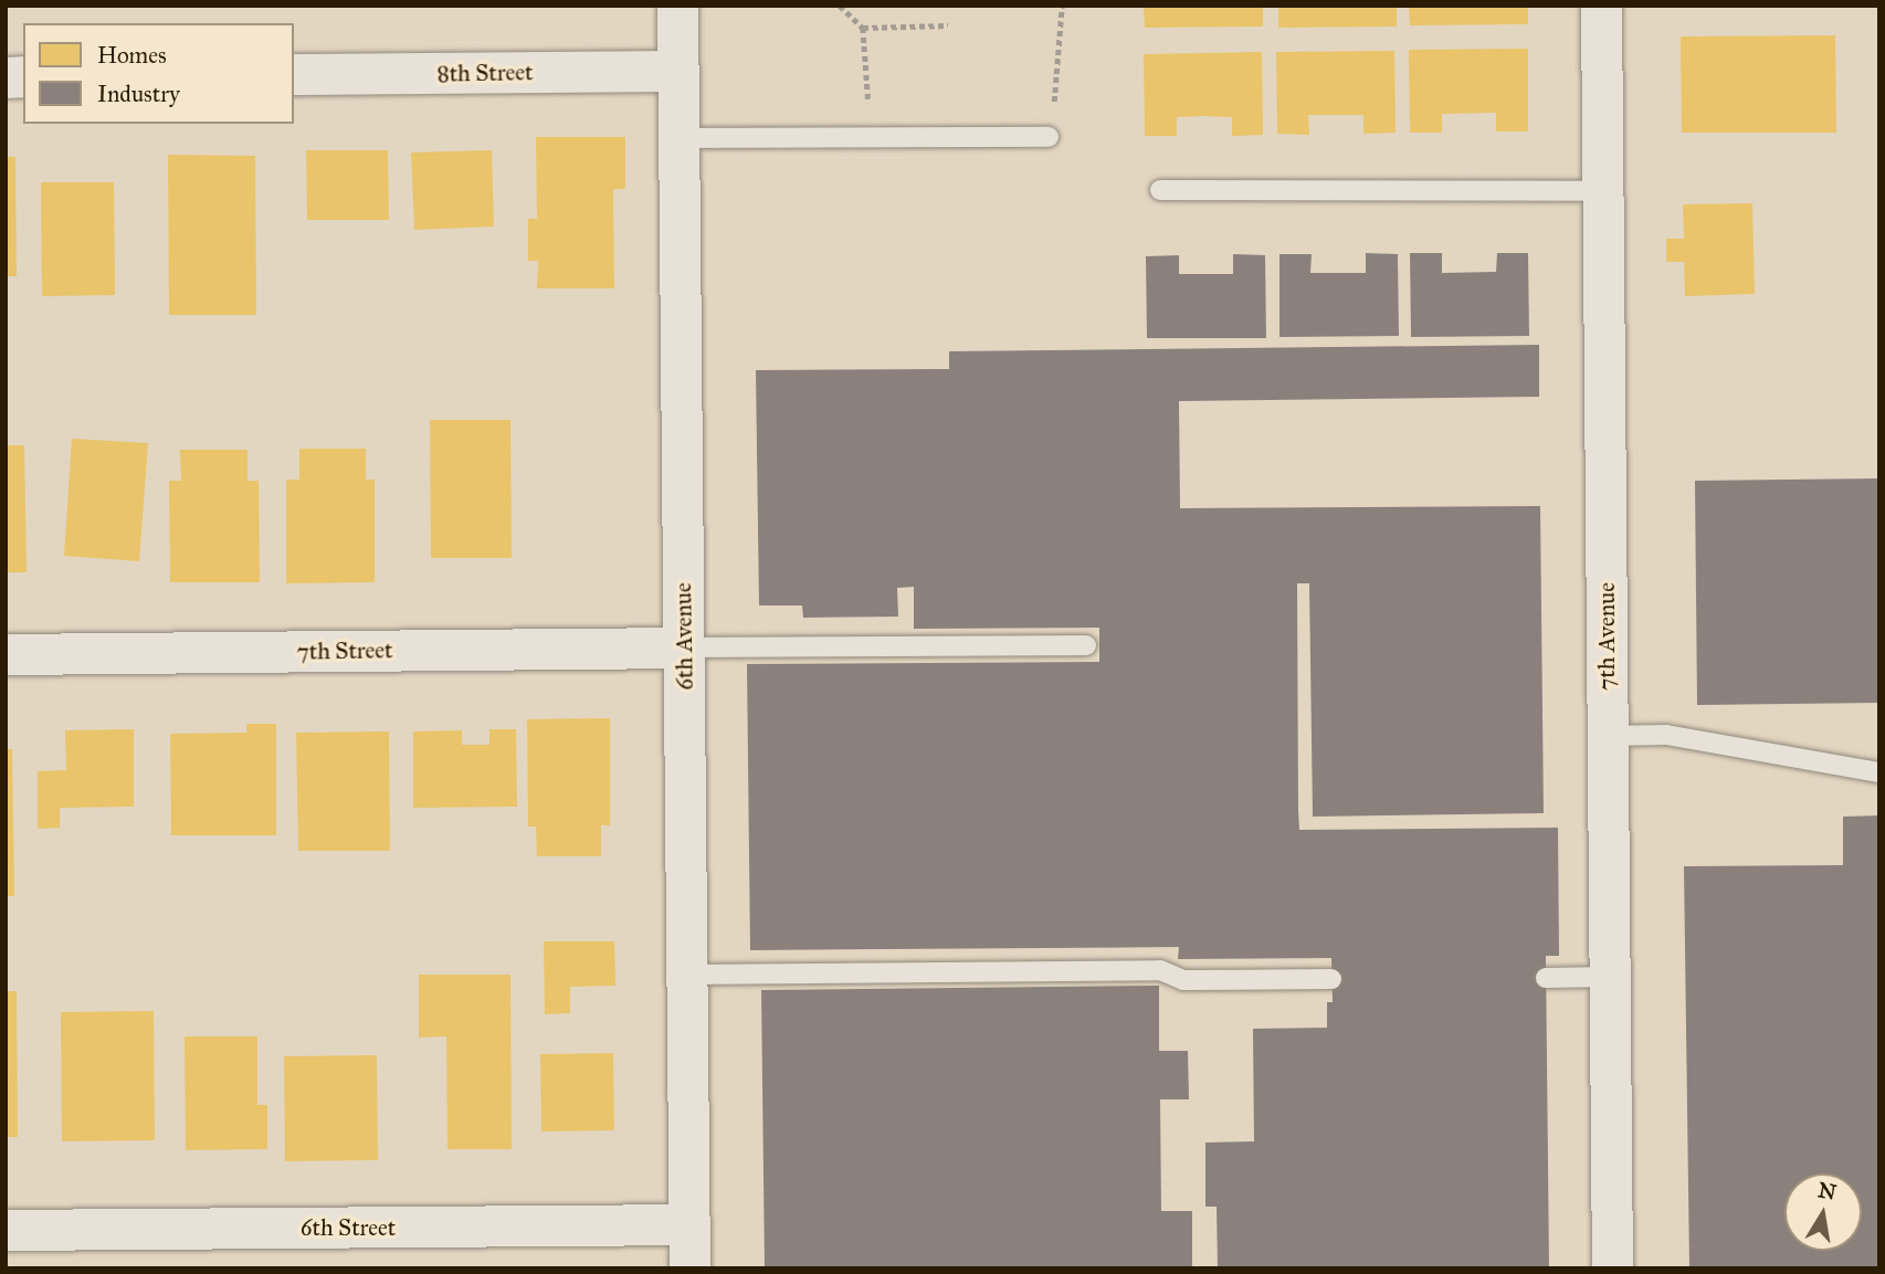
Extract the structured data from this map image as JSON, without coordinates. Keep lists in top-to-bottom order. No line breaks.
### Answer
{"streets":{"street":["8th Street","6th Avenue","7th Avenue","7th Street","6th Street"]},"crossings":[["8th Street","6th Avenue"],["6th Avenue","7th Street"],["6th Avenue","6th Street"]],"legend":["Homes","Industry"],"north":"top"}
